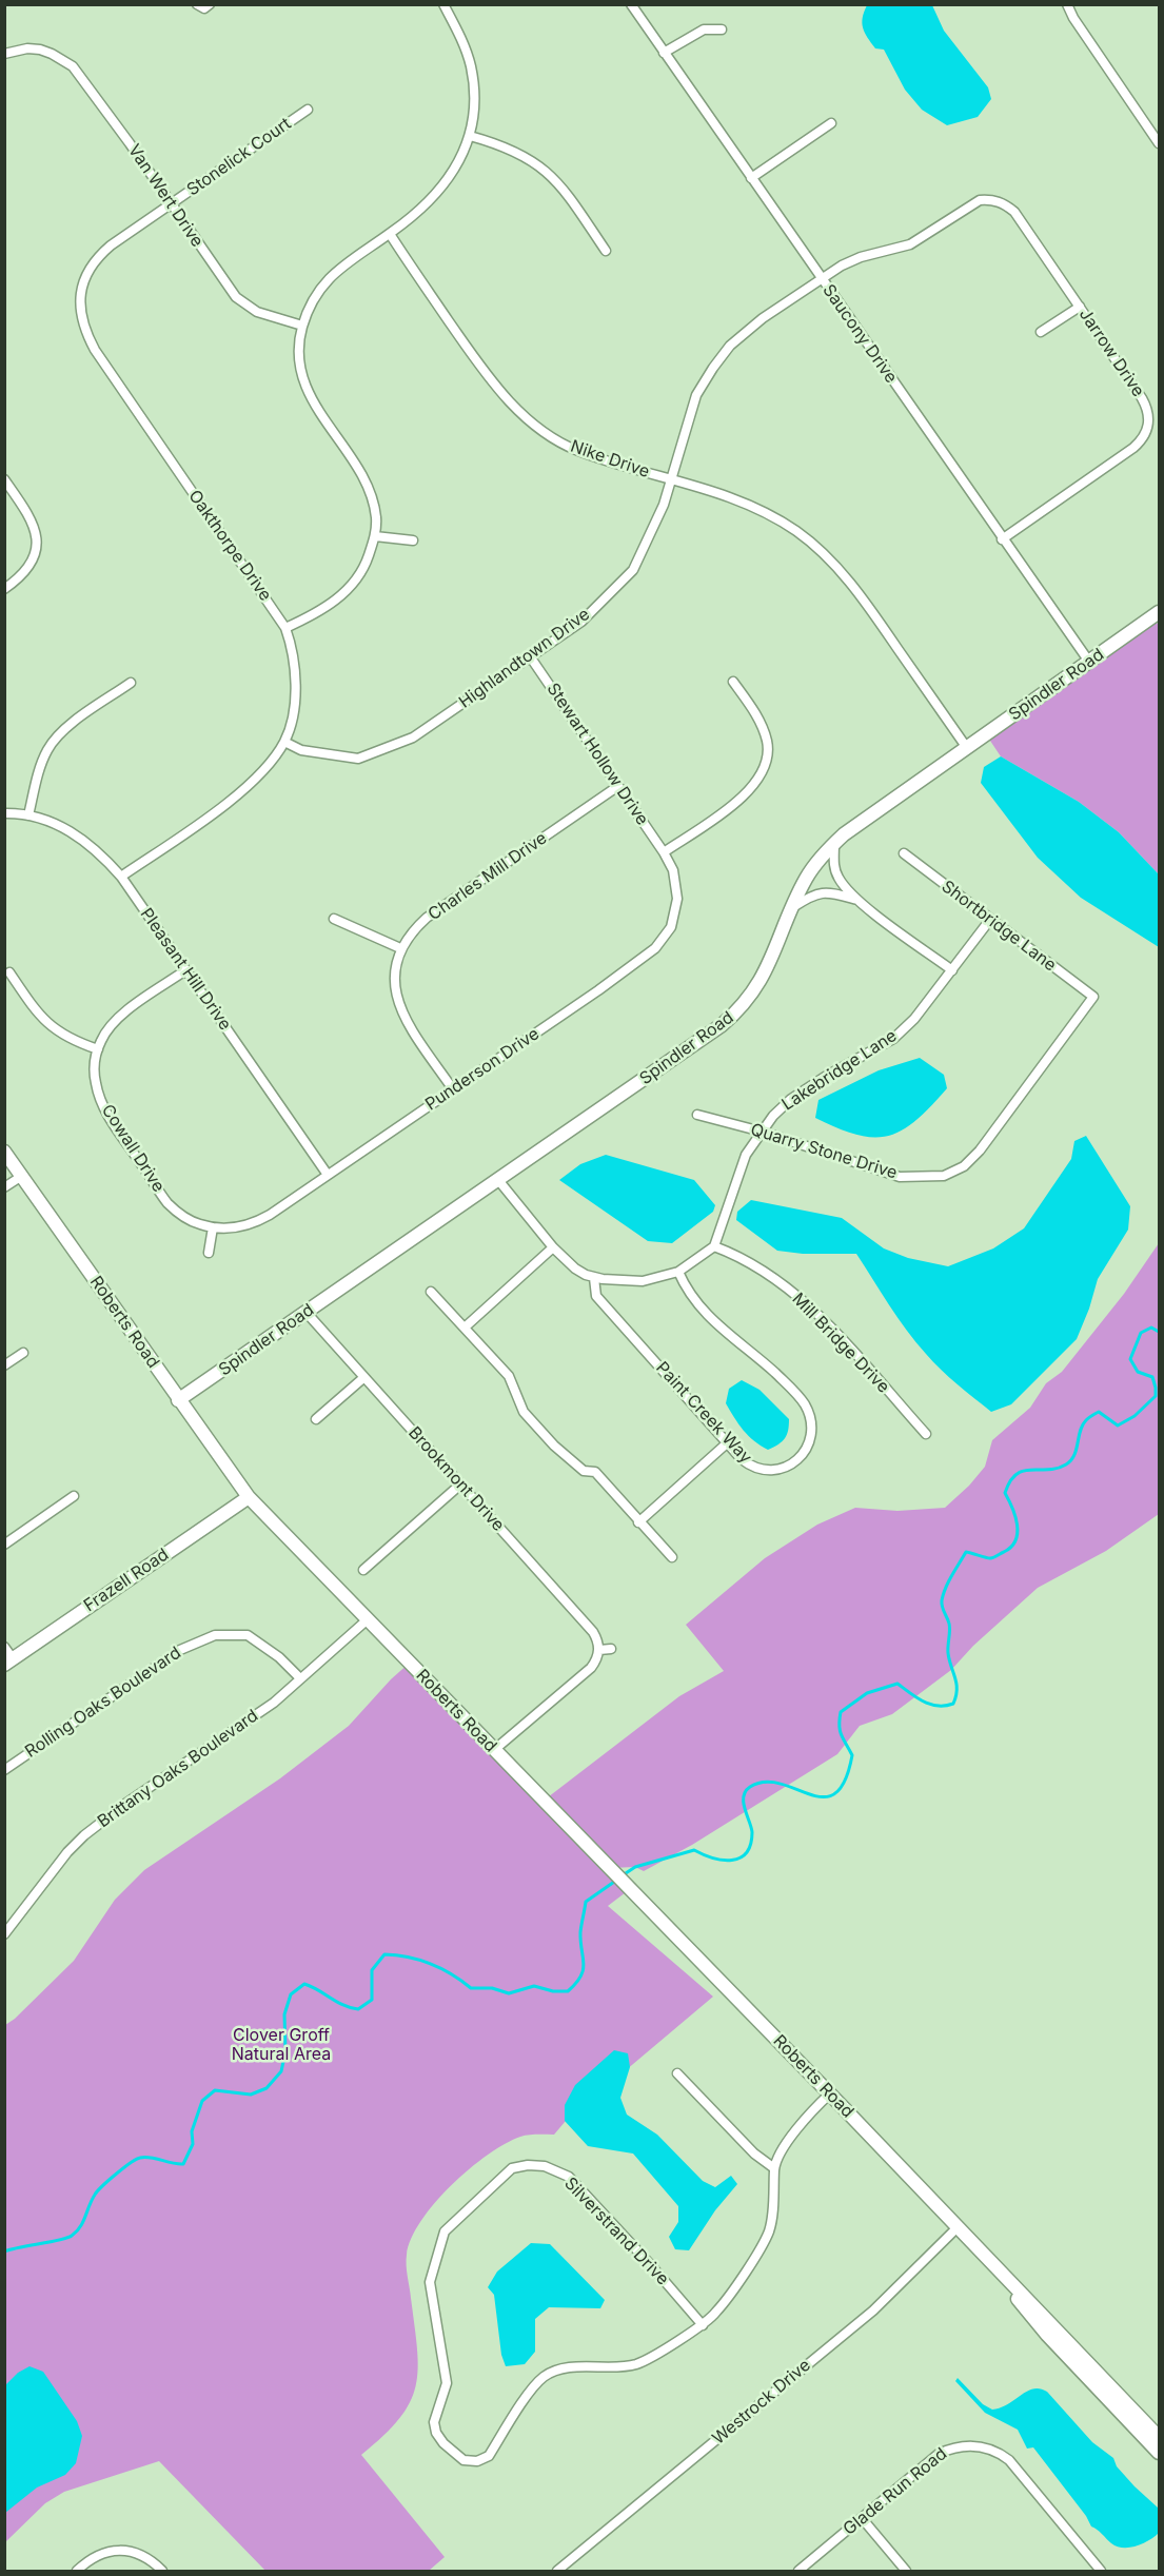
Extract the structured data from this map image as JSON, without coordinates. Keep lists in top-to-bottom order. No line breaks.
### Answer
{"streets":{"main road":["Spindler Road","Roberts Road","Frazell Road"],"street":["Stonelick Court","Van Wert Drive","Saucony Drive","Jarrow Drive","Nike Drive","Oakthorpe Drive","Highlandtown Drive","Stewart Hollow Drive","Charles Mill Drive","Shortbridge Lane","Pleasant Hill Drive","Punderson Drive","Lakebridge Lane","Cowall Drive","Quarry Stone Drive","Mill Bridge Drive","Paint Creek Way","Brookmont Drive","Rolling Oaks Boulevard","Brittany Oaks Boulevard","Silverstrand Drive","Westrock Drive","Glade Run Road"]},"crossings":[["Stonelick Court","Van Wert Drive"],["Stonelick Court","Oakthorpe Drive"],["Van Wert Drive","Oakthorpe Drive"],["Saucony Drive","Jarrow Drive"],["Saucony Drive","Highlandtown Drive"],["Saucony Drive","Spindler Road"],["Jarrow Drive","Highlandtown Drive"],["Nike Drive","Highlandtown Drive"],["Nike Drive","Spindler Road"],["Oakthorpe Drive","Highlandtown Drive"],["Oakthorpe Drive","Pleasant Hill Drive"],["Highlandtown Drive","Stewart Hollow Drive"],["Spindler Road","Roberts Road"],["Spindler Road","Brookmont Drive"],["Stewart Hollow Drive","Charles Mill Drive"],["Stewart Hollow Drive","Punderson Drive"],["Shortbridge Lane","Lakebridge Lane"],["Shortbridge Lane","Quarry Stone Drive"],["Pleasant Hill Drive","Punderson Drive"],["Pleasant Hill Drive","Cowall Drive"],["Punderson Drive","Cowall Drive"],["Lakebridge Lane","Quarry Stone Drive"],["Lakebridge Lane","Mill Bridge Drive"],["Roberts Road","Frazell Road"],["Roberts Road","Brittany Oaks Boulevard"],["Roberts Road","Westrock Drive"],["Rolling Oaks Boulevard","Brittany Oaks Boulevard"]],"parks":["Clover Groff Natural Area"]}
